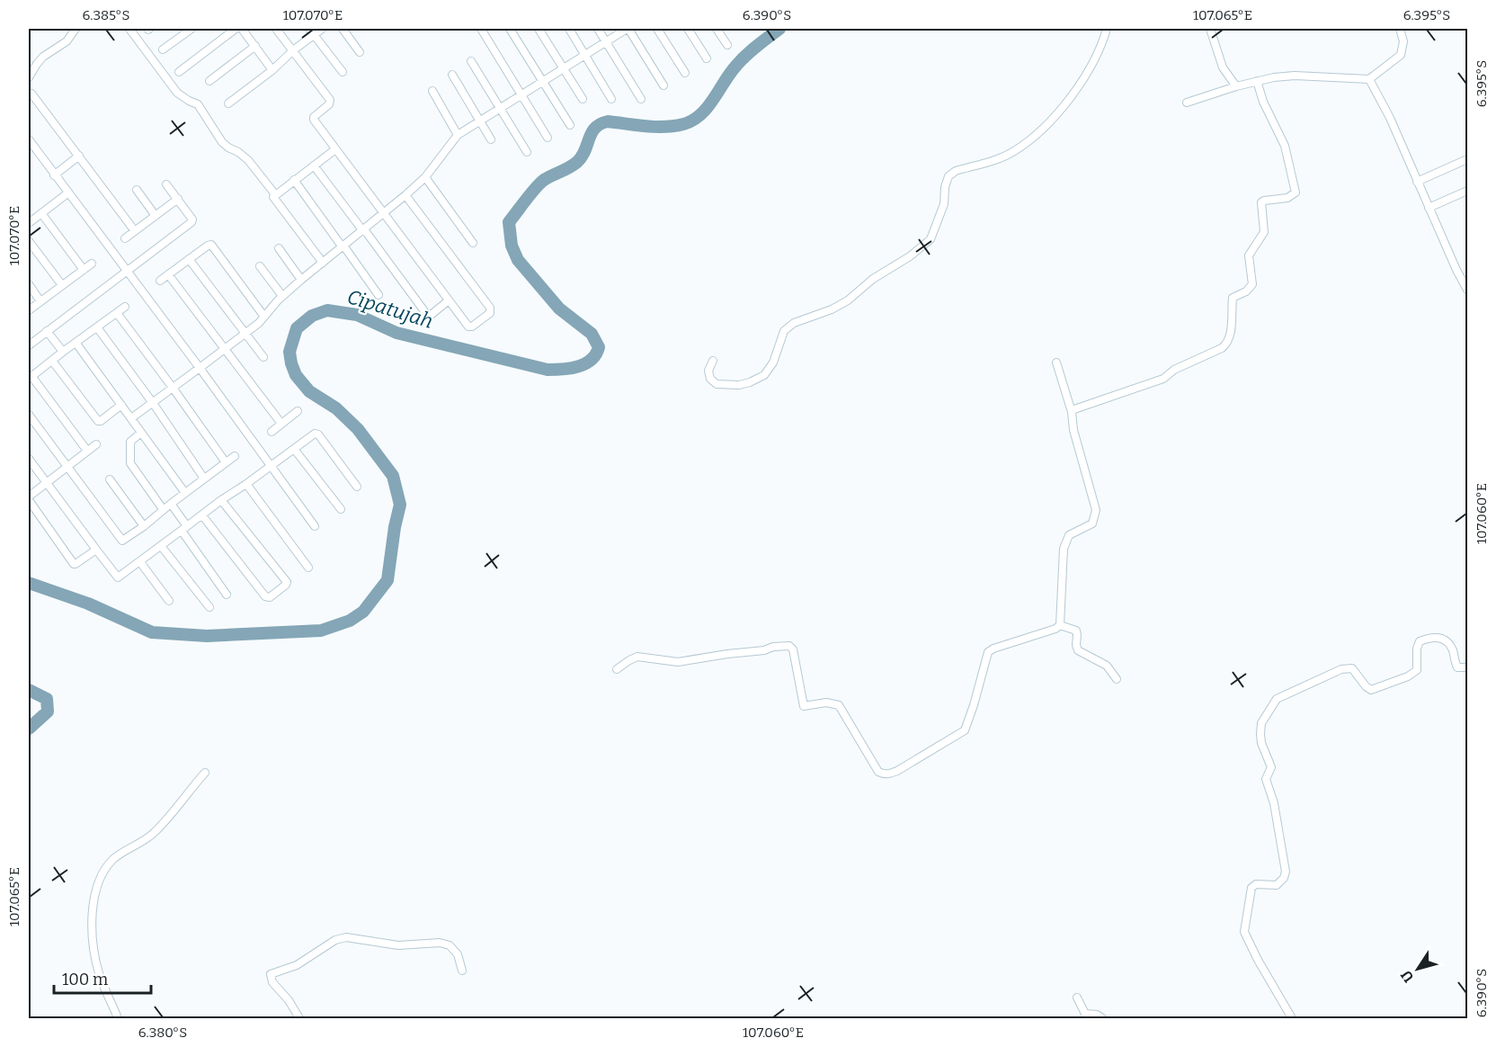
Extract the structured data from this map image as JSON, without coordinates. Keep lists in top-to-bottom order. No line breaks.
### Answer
{"water":["Cipatujah"],"scale_bar":"100 m","north":"bottom left","coordinates":["6.385°S","107.070°E","6.390°S","107.065°E","6.395°S","107.060°E","6.380°S"]}
